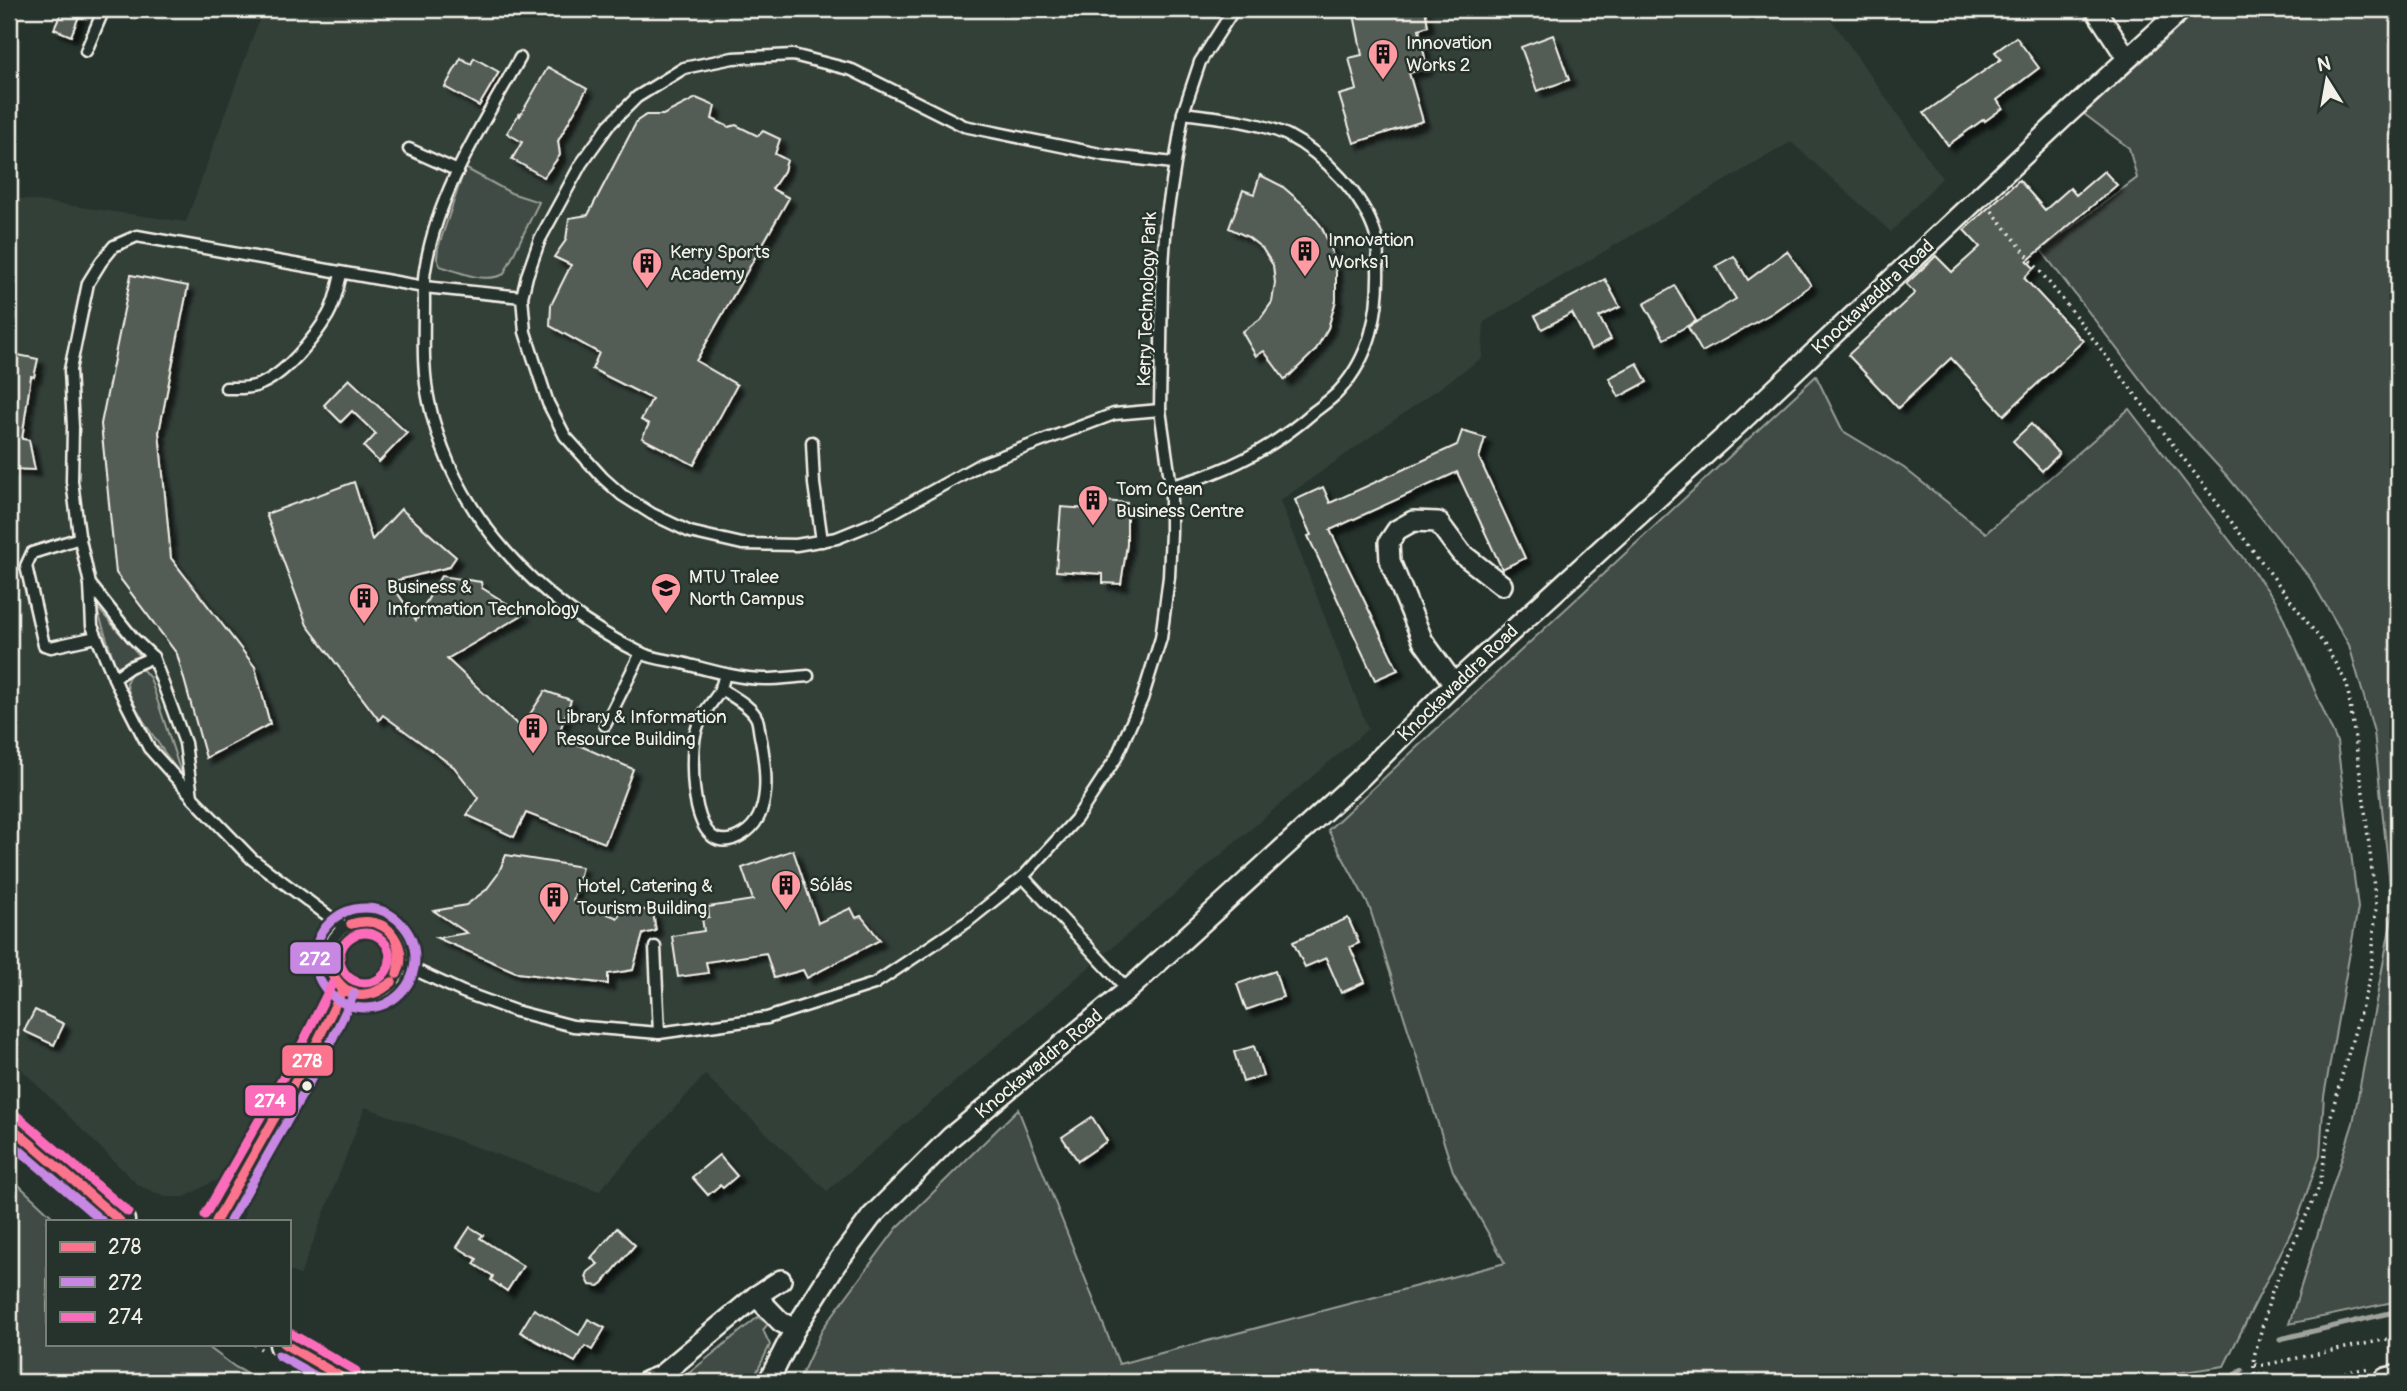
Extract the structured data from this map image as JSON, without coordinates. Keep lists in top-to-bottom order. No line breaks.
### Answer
{"streets":{"street":["Knockawaddra Road"],"lane":["Kerry Technology Park"]},"places":{"building":["Innovation Works 2","Innovation Works 1","Kerry Sports Academy","Tom Crean Business Centre","Business & Information Technology","Library & Information Resource Building","Sólás","Hotel, Catering & Tourism Building"],"school or university":["MTU Tralee North Campus"]},"lines":["transit line 272","transit line 278","transit line 274"],"legend":["278","272","274"],"north":"top"}
